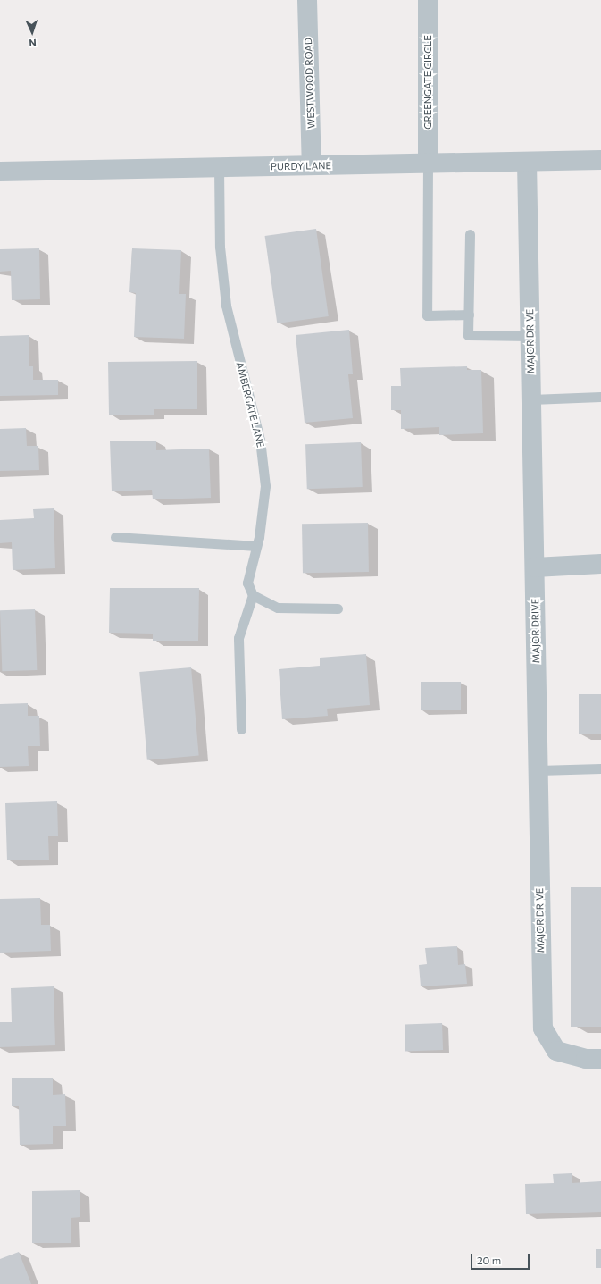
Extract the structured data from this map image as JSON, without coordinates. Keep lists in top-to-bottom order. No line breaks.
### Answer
{"streets":{"street":["GREENGATE CIRCLE","WESTWOOD ROAD","PURDY LANE","MAJOR DRIVE"],"lane":["AMBERGATE LANE"]},"crossings":[["GREENGATE CIRCLE","PURDY LANE"],["WESTWOOD ROAD","PURDY LANE"],["PURDY LANE","MAJOR DRIVE"],["PURDY LANE","AMBERGATE LANE"]],"scale_bar":"20 m","north":"bottom"}
